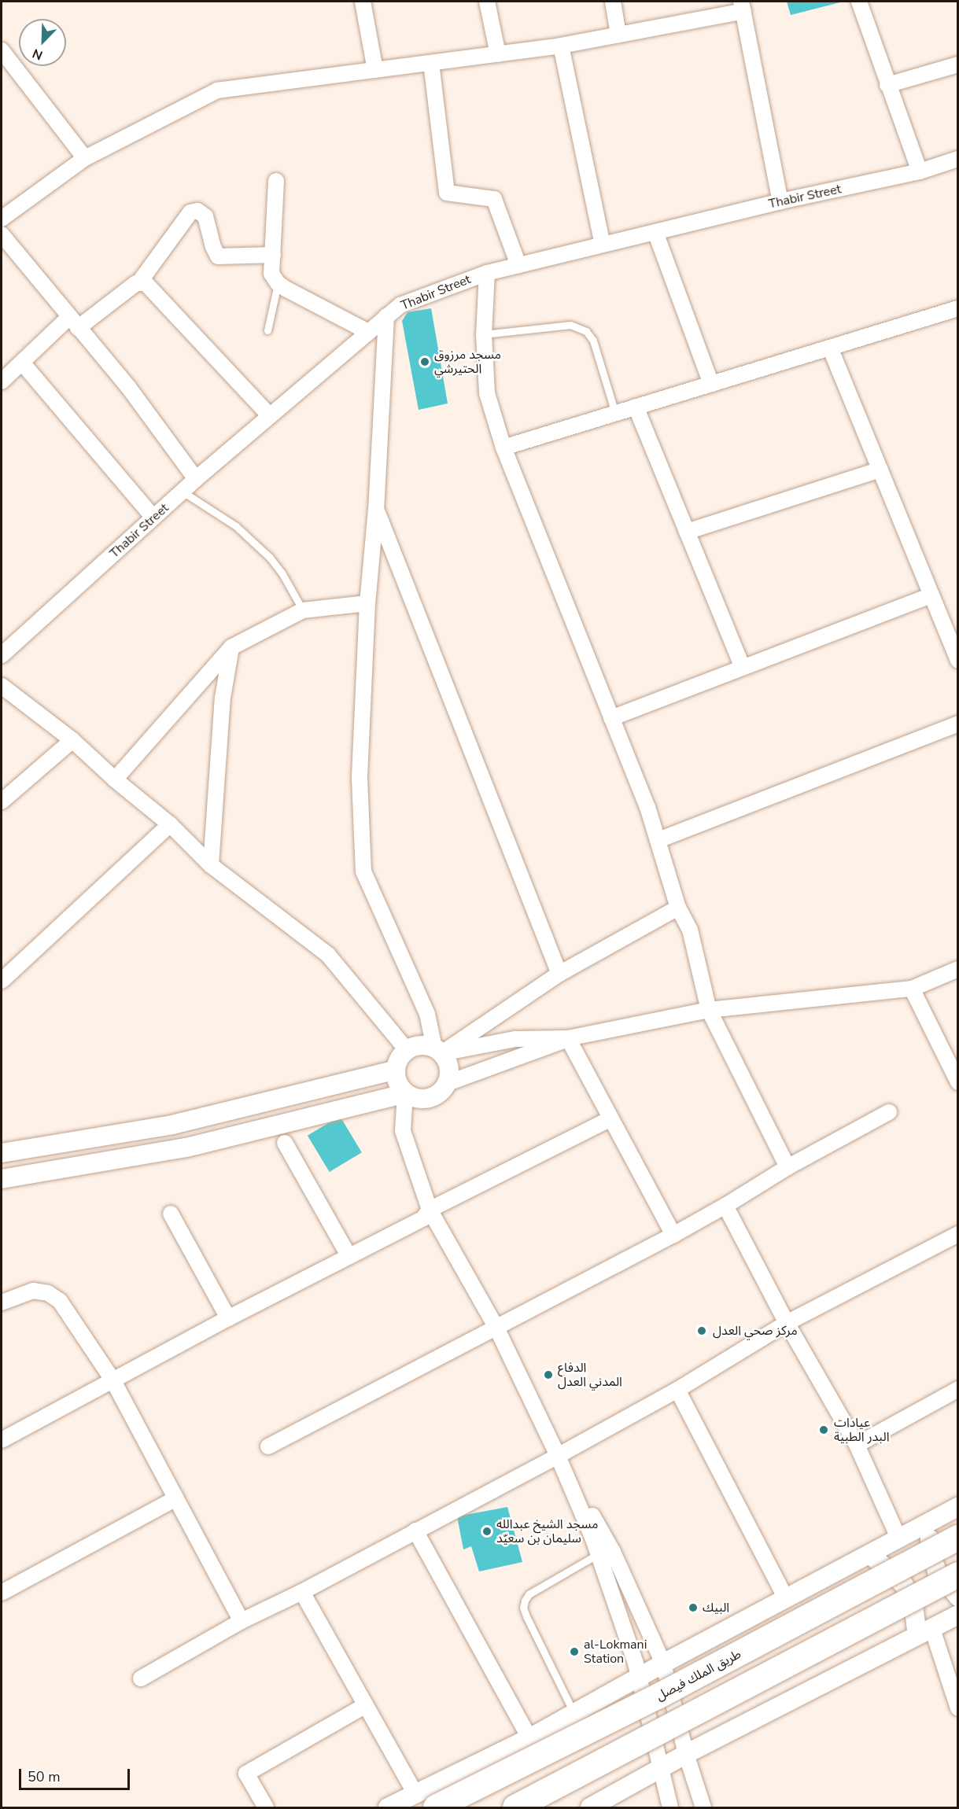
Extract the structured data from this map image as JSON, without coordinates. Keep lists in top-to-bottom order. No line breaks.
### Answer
{"streets":{"highway":["طريق الملك فيصل"],"street":["Thabir Street"]},"places":["مسجد مرزوق الحتيرشي","مركز صحي العدل","الدفاع المدني العدل","عيادات البدر الطبية","مسجد الشيخ عبدالله سليمان بن سعيّد","البيك","al-Lokmani Station"],"scale_bar":"50 m","north":"bottom left"}
